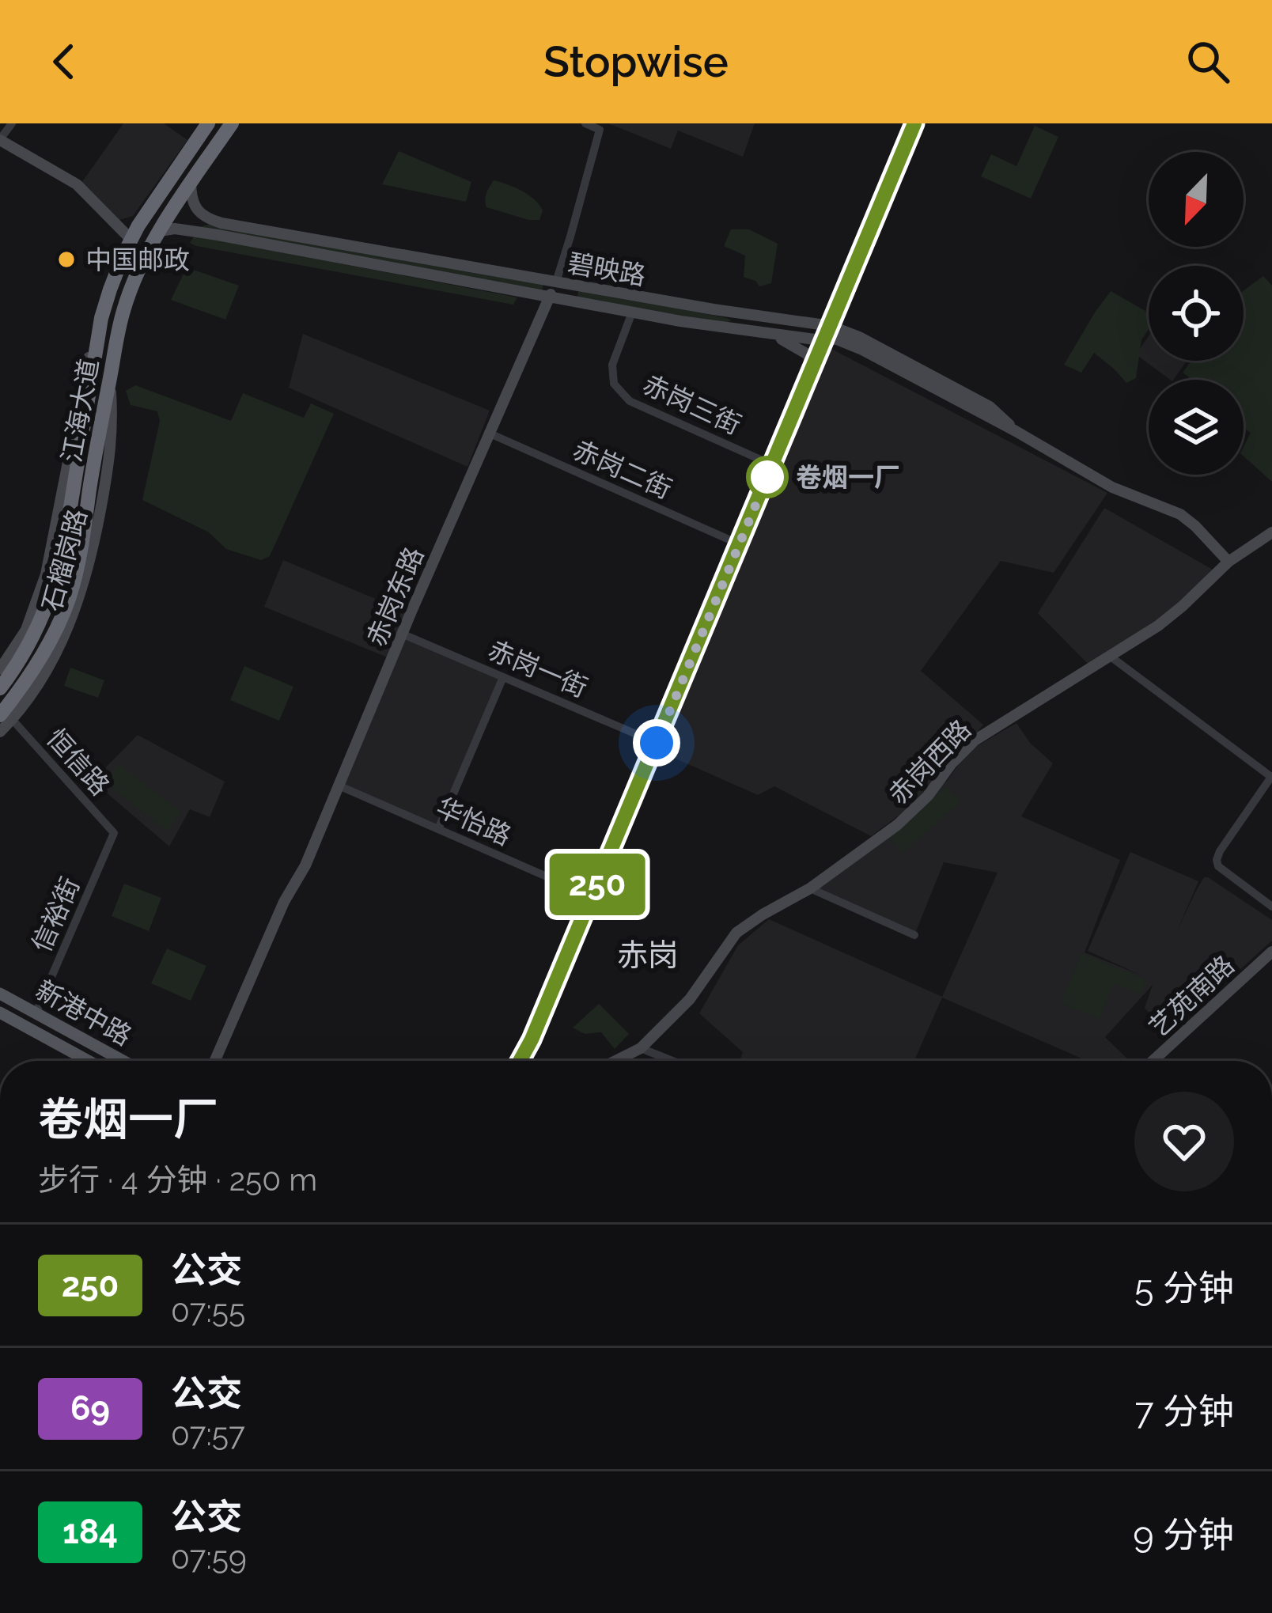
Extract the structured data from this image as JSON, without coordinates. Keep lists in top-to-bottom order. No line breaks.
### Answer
{"streets":{"highway":["江海大道"],"main road":["新港中路"],"street":["碧映路","赤岗三街","赤岗二街","石榴岗路","赤岗东路","赤岗一街","恒信路","赤岗西路","华怡路","信裕街","艺苑南路"]},"crossings":[["碧映路","赤岗三街"],["碧映路","江海大道"],["碧映路","赤岗东路"],["碧映路","赤岗西路"],["江海大道","石榴岗路"],["江海大道","恒信路"],["赤岗二街","赤岗东路"],["石榴岗路","恒信路"],["赤岗东路","赤岗一街"],["赤岗东路","华怡路"],["恒信路","信裕街"],["信裕街","新港中路"]],"districts":["赤岗"],"places":["中国邮政","卷烟一厂"],"lines":["bus line 250"],"north":"bottom left","page":{"header":"Stopwise","on_map":"250","heading":["卷烟一厂","步行 · 4 分钟 · 250 m"],"list":[{"mark":"250","name":"公交","note":"07:55","value":"5 分钟"},{"mark":"69","name":"公交","note":"07:57","value":"7 分钟"},{"mark":"184","name":"公交","note":"07:59","value":"9 分钟"}]}}
